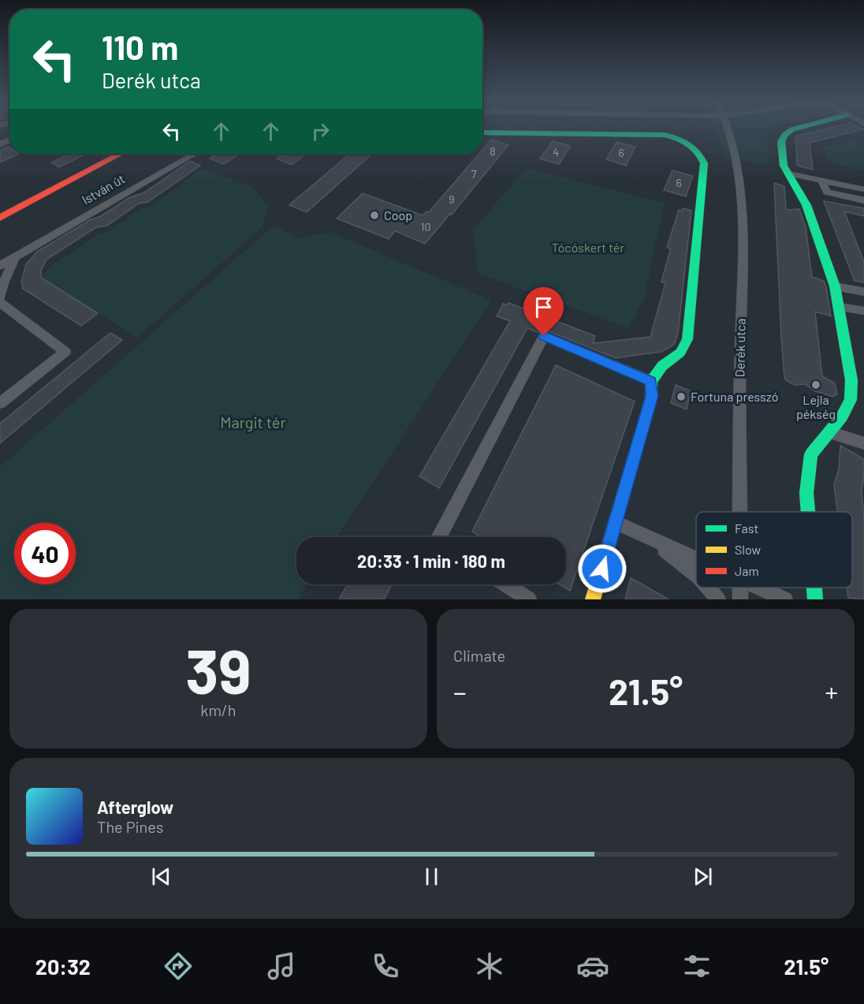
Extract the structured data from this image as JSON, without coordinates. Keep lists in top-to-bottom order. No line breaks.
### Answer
{"streets":{"street":["István út","Derék utca"]},"parks":["Tócóskert tér","Margit tér"],"places":["Coop","Lejla pékség","Fortuna presszó"],"house_numbers":["8","4","6","7","6","9","10"],"legend":["Fast","Slow","Jam"],"page":{"turn":["110 m","Derék utca"],"limit":"40","trip":"20:33 · 1 min · 180 m","tile":[["39","km/h"],"Climate"],"heat":["−","21.5°","+"],"song":["Afterglow","The Pines"],"tabs":["20:32","21.5°"]}}
